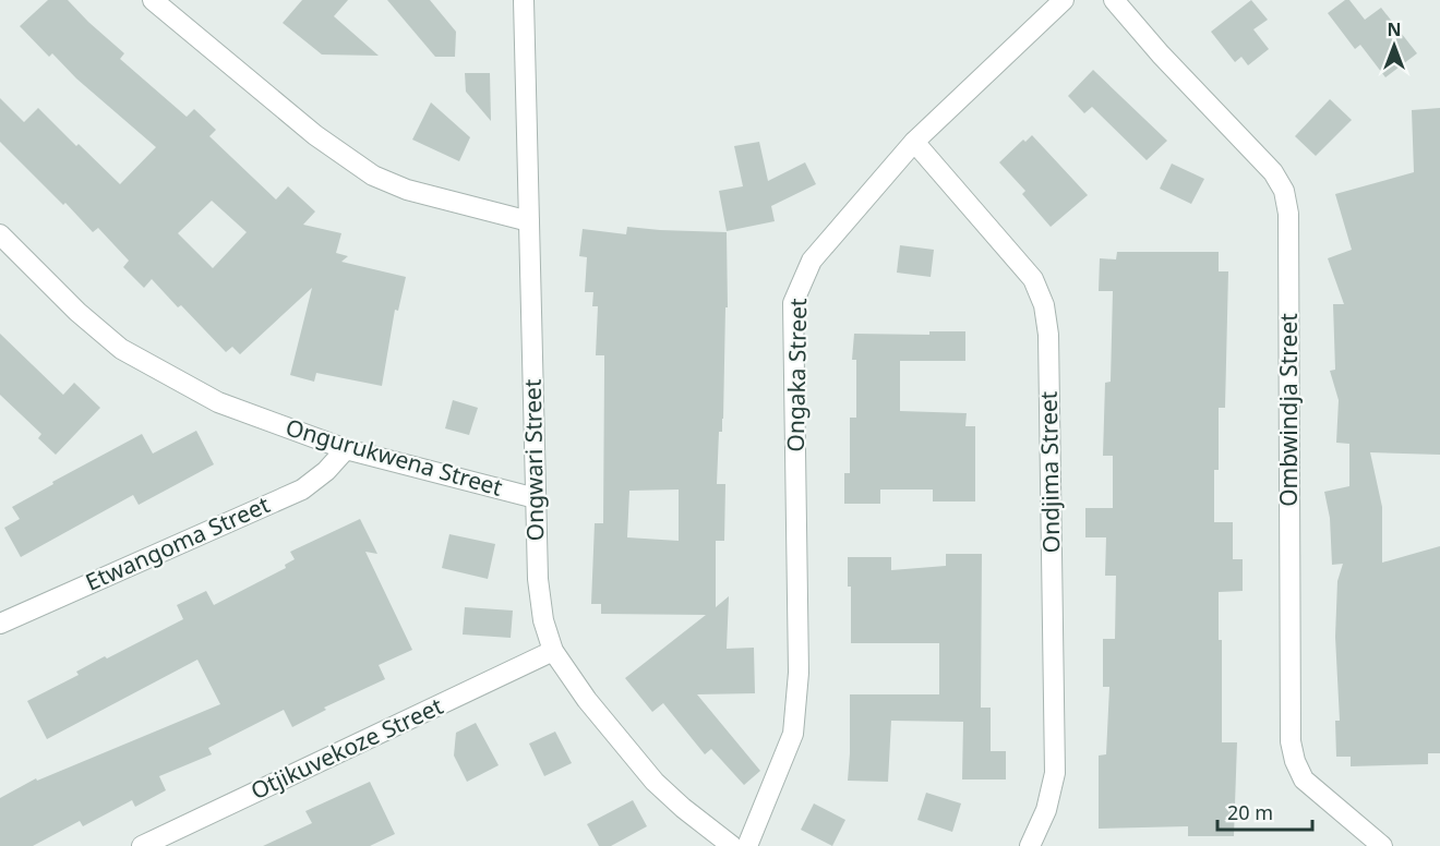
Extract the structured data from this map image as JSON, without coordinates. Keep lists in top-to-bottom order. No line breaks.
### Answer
{"streets":{"street":["Ongaka Street","Ombwindja Street","Ongurukwena Street","Ongwari Street","Ondjima Street","Etwangoma Street","Otjikuvekoze Street"]},"crossings":[["Ongaka Street","Ondjima Street"],["Ongurukwena Street","Ongwari Street"],["Ongurukwena Street","Etwangoma Street"],["Ongwari Street","Otjikuvekoze Street"]],"scale_bar":"20 m","north":"top"}
